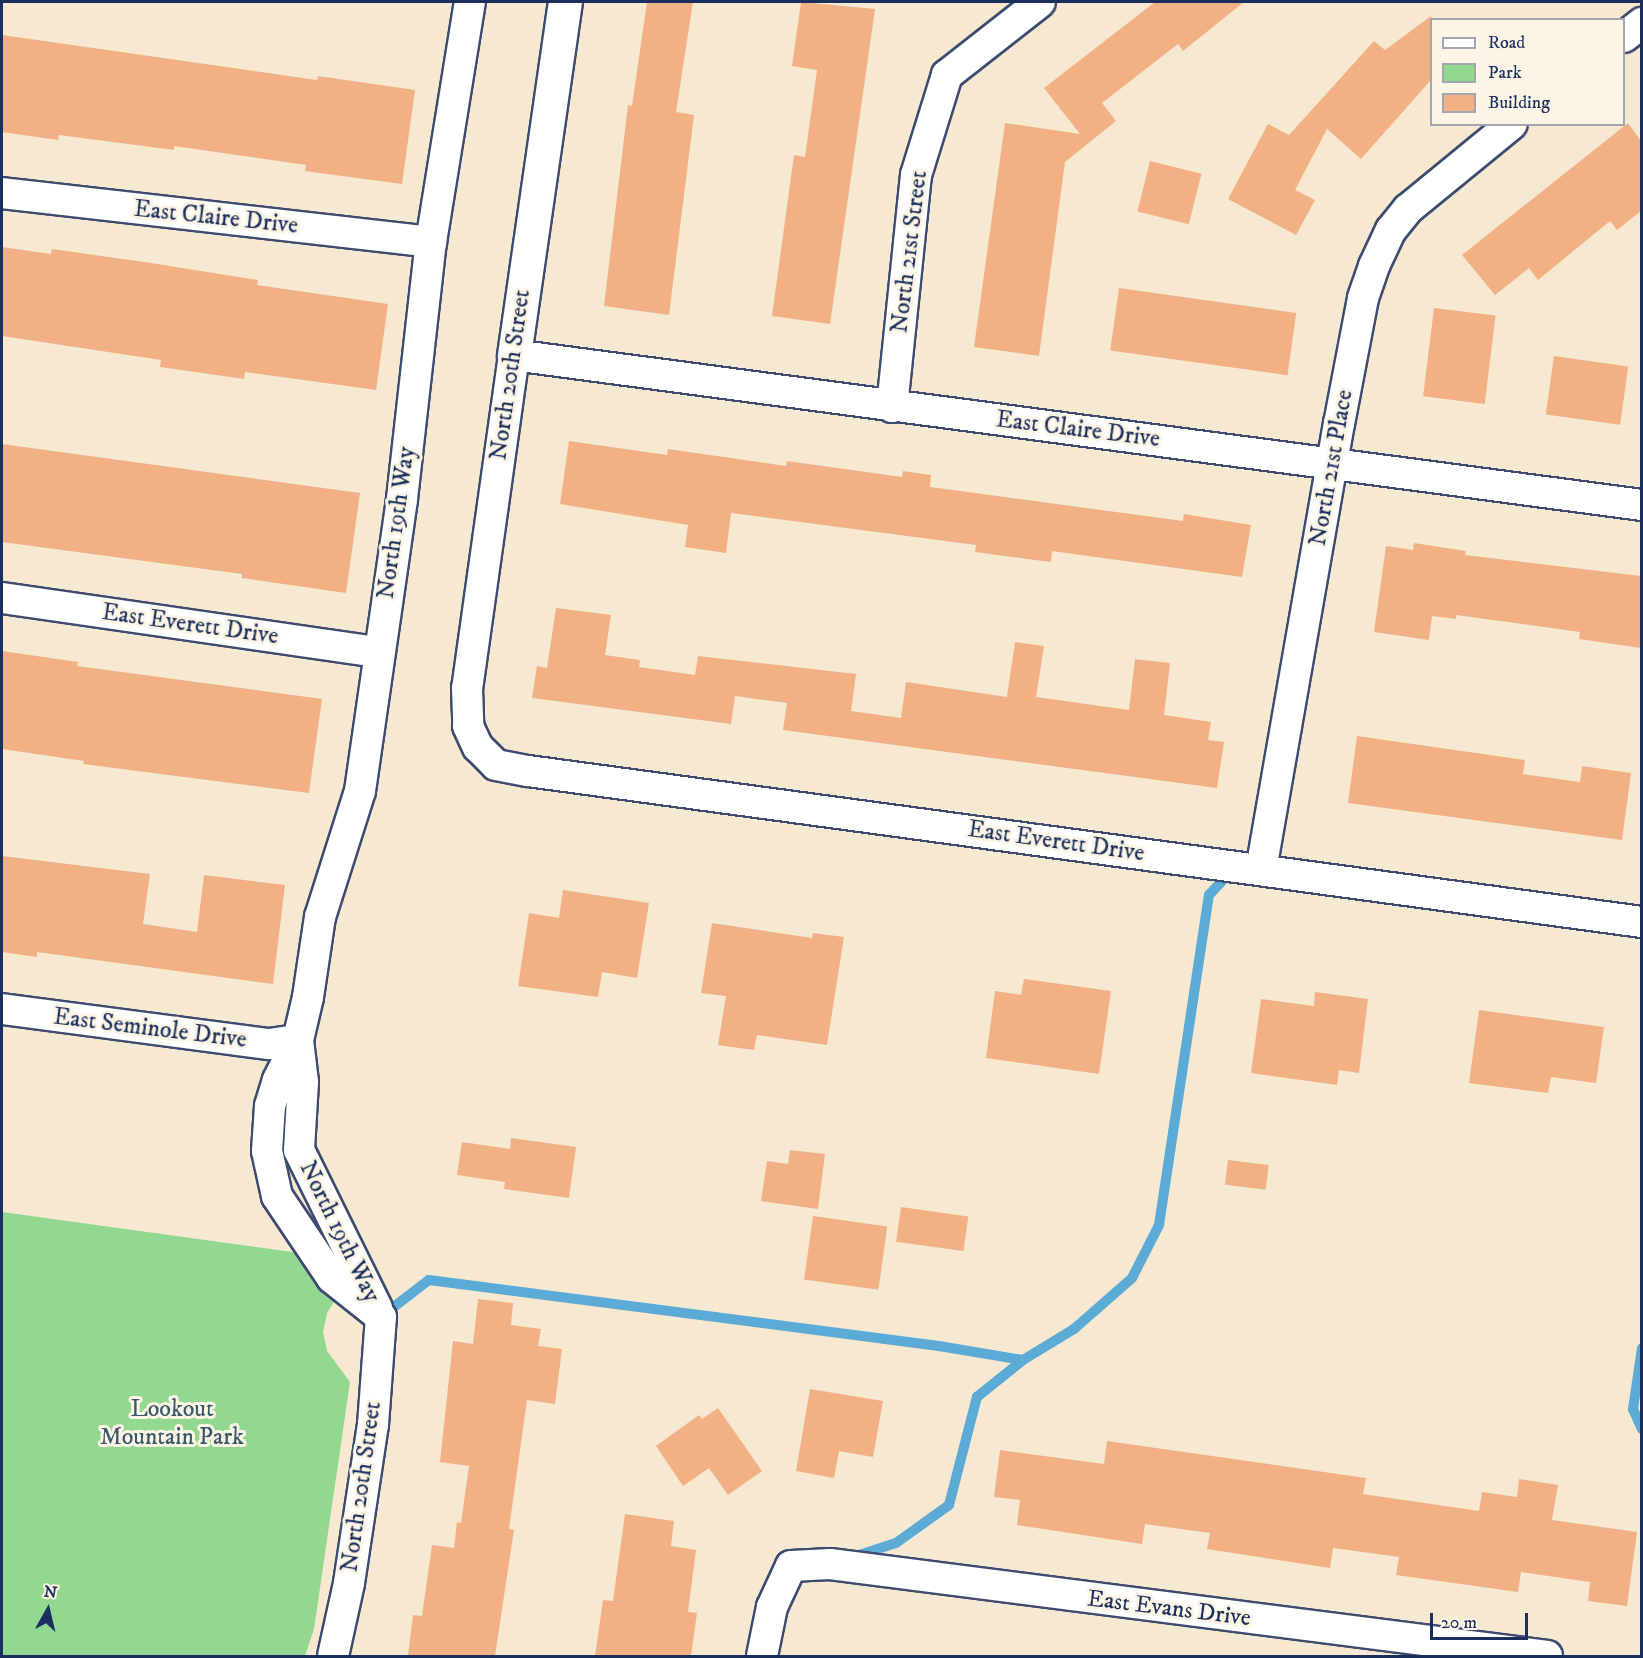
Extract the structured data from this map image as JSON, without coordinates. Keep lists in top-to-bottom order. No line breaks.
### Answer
{"streets":{"street":["East Claire Drive","North 21st Street","North 20th Street","North 21st Place","North 19th Way","East Everett Drive","East Seminole Drive","East Evans Drive"]},"crossings":[["East Claire Drive","North 21st Street"],["East Claire Drive","North 20th Street"],["East Claire Drive","North 21st Place"],["East Claire Drive","North 19th Way"],["North 20th Street","North 19th Way"],["North 20th Street","East Everett Drive"],["North 21st Place","East Everett Drive"],["North 19th Way","East Everett Drive"],["North 19th Way","East Seminole Drive"]],"parks":["Lookout Mountain Park"],"legend":["Road","Park","Building"],"scale_bar":"20 m","north":"top"}
